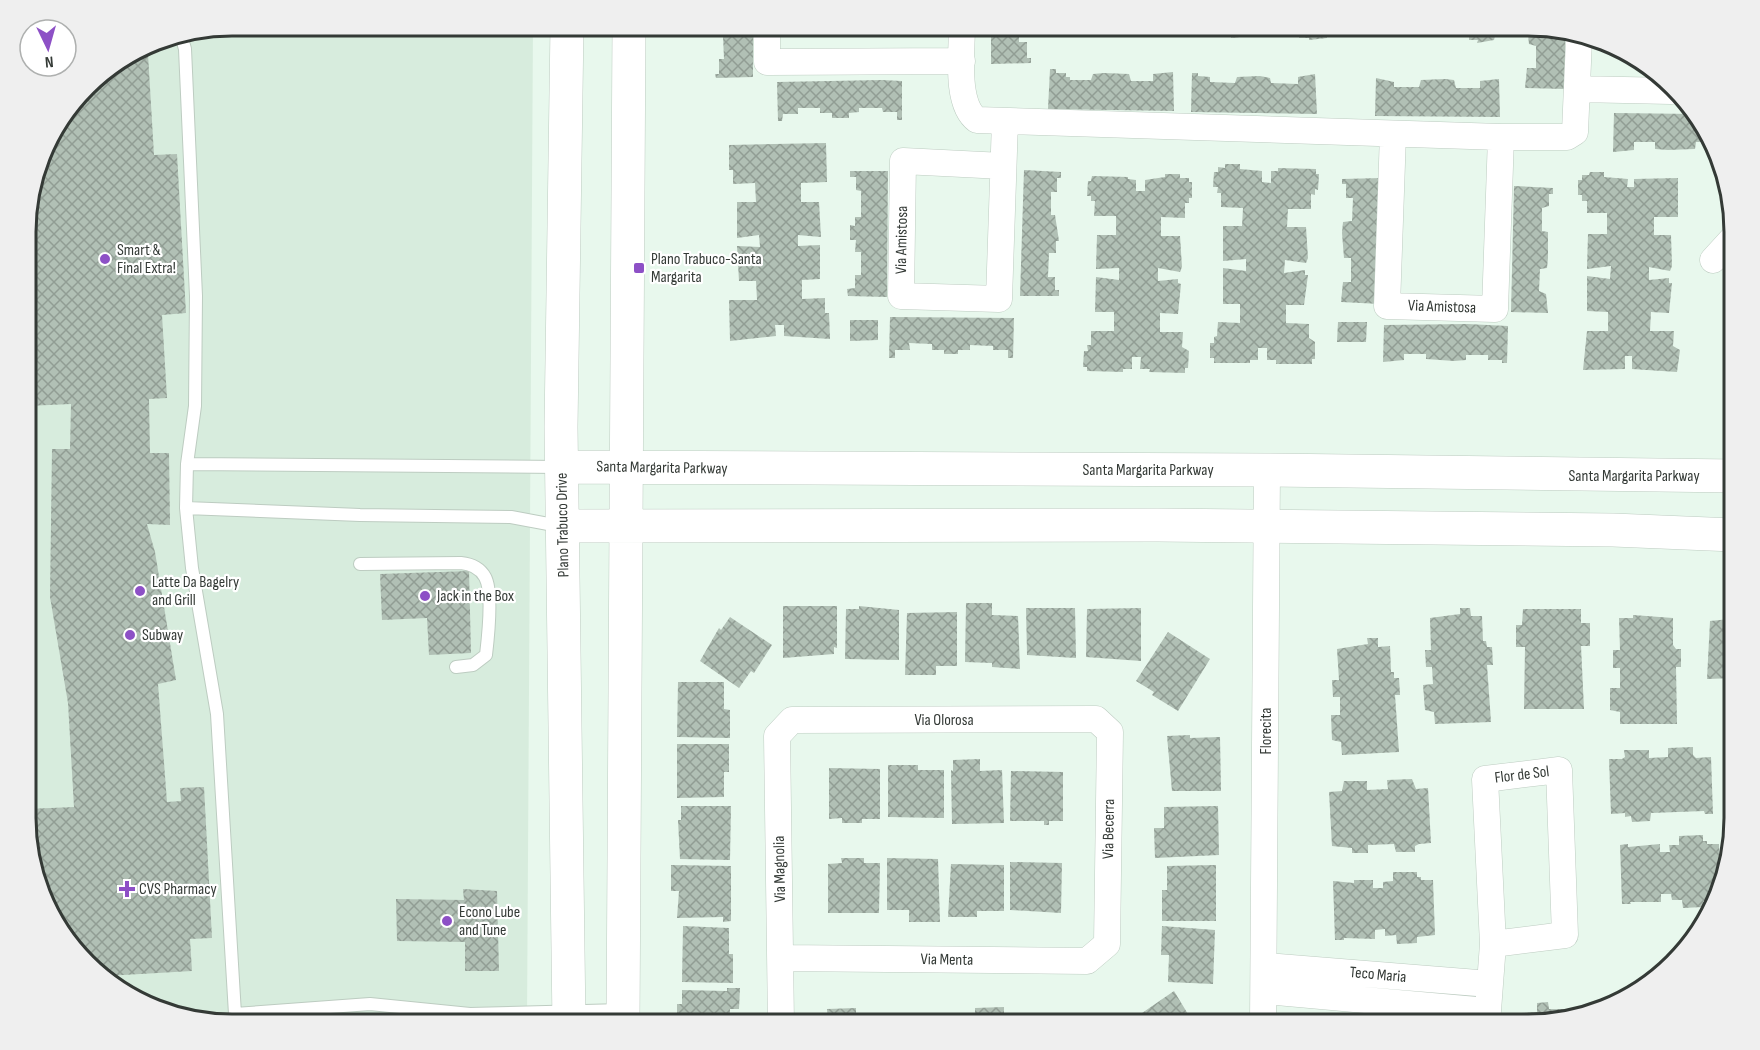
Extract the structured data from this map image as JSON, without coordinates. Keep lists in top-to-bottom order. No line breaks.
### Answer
{"streets":{"main road":["Santa Margarita Parkway","Plano Trabuco Drive"],"street":["Via Amistosa","Via Olorosa","Florecita","Flor de Sol","Via Becerra","Via Magnolia","Via Menta","Teco Maria"]},"crossings":[["Santa Margarita Parkway","Plano Trabuco Drive"],["Santa Margarita Parkway","Florecita"],["Via Olorosa","Via Becerra"],["Via Olorosa","Via Magnolia"],["Florecita","Teco Maria"],["Flor de Sol","Teco Maria"],["Via Becerra","Via Menta"],["Via Magnolia","Via Menta"]],"places":{"other":["Smart & Final Extra!","Latte Da Bagelry and Grill","Jack in the Box","Subway","Econo Lube and Tune"],"transit":["Plano Trabuco-Santa Margarita"],"health":["CVS Pharmacy"]},"north":"bottom"}
